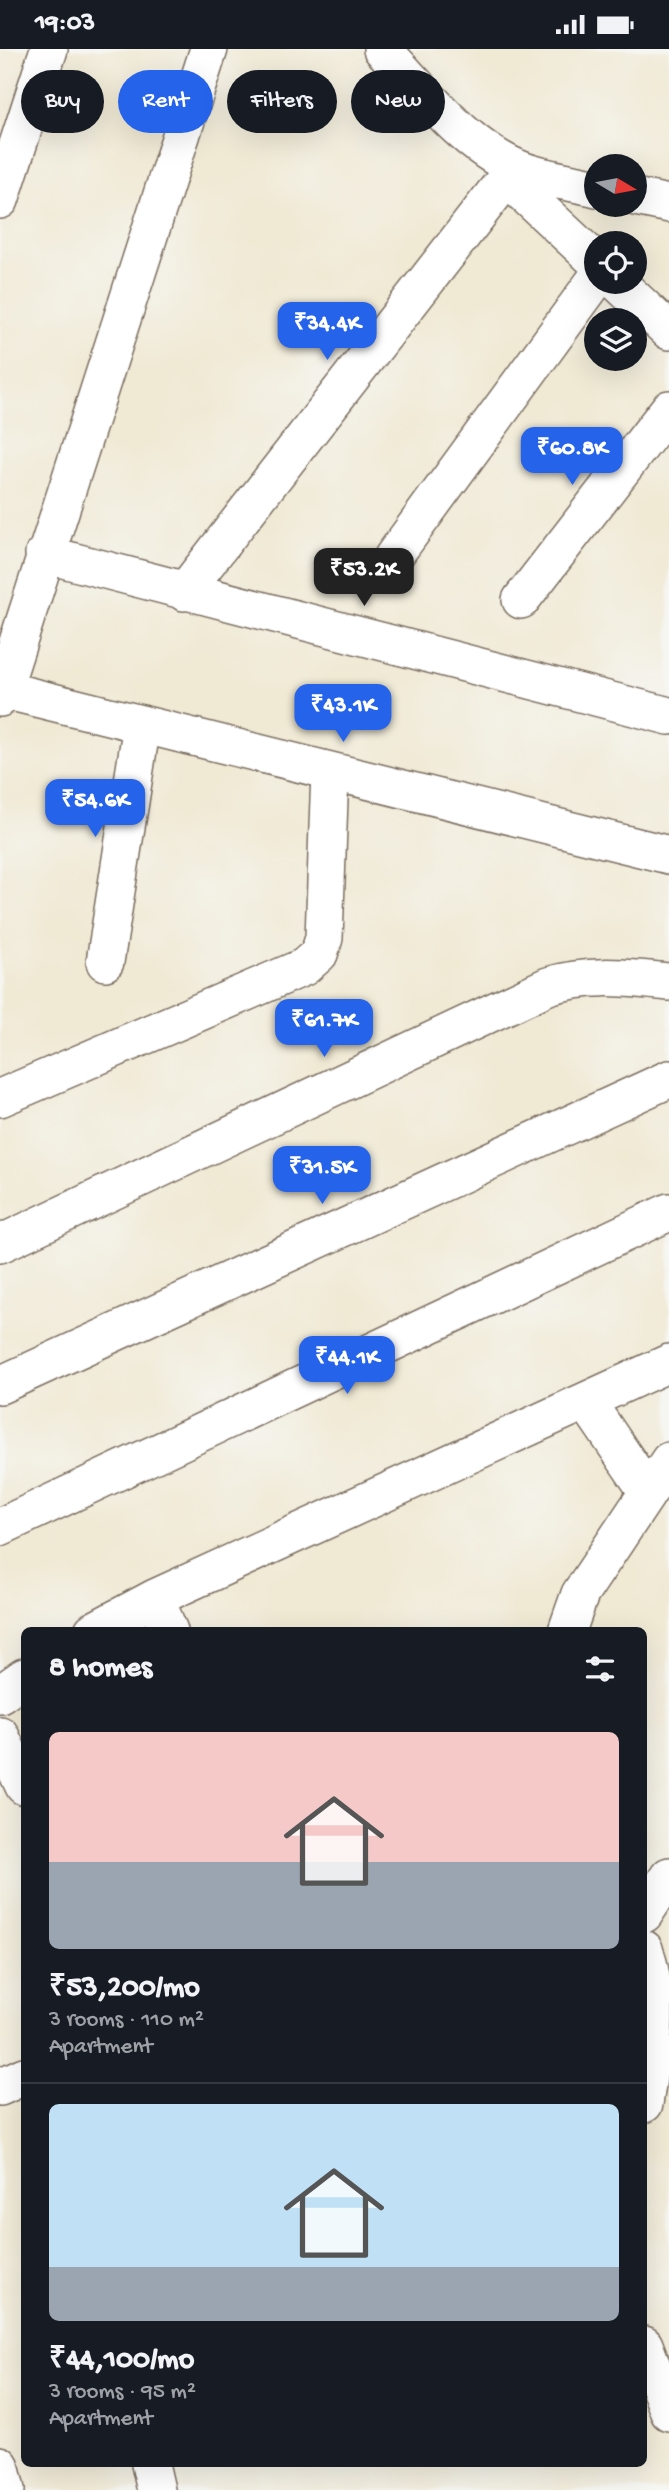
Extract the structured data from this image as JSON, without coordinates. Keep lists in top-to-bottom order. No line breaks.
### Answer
{"north":"right","page":{"status":"19:03","chip":["Buy","Rent","Filters","New"],"price":["₹34.4K","₹60.8K","₹53.2K","₹43.1K","₹54.6K","₹61.7K","₹31.5K","₹44.1K"],"heading":"8 homes","list":[{"name":"₹53,200/mo","note":"3 rooms · 110 m² · Apartment"},{"name":"₹44,100/mo","note":"3 rooms · 95 m² · Apartment"}]}}
